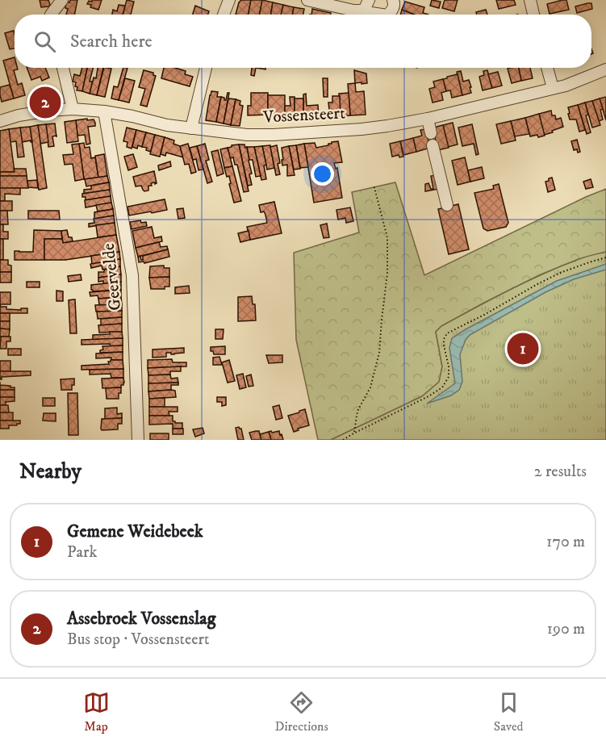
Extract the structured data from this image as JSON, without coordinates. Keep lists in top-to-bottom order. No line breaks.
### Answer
{"streets":{"street":["Vossensteert","Geervelde"]},"crossings":[["Vossensteert","Geervelde"]],"page":{"search":"Search here","pins":["2","1"],"heading":["Nearby","2 results"],"list":[{"mark":"1","name":"Gemene Weidebeek","note":"Park","value":"170 m"},{"mark":"2","name":"Assebroek Vossenslag","note":"Bus stop · Vossensteert","value":"190 m"}],"nav":["Map","Directions","Saved"]}}
